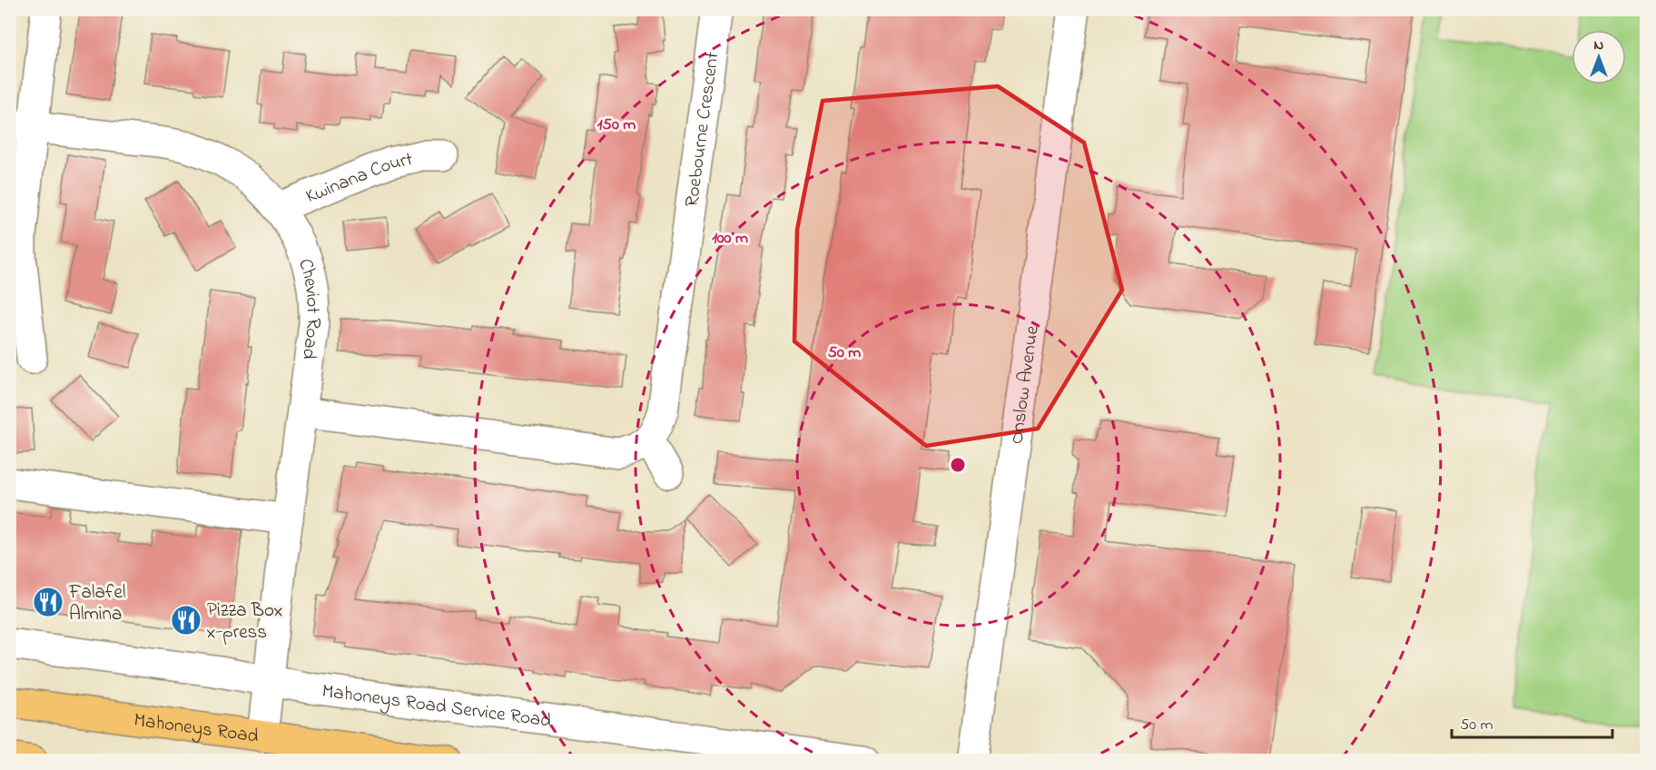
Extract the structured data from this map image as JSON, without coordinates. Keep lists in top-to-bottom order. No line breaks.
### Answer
{"streets":{"main road":["Mahoneys Road"],"street":["Roebourne Crescent","Kwinana Court","Cheviot Road","Onslow Avenue","Mahoneys Road Service Road"]},"crossings":[["Kwinana Court","Cheviot Road"],["Cheviot Road","Mahoneys Road Service Road"],["Cheviot Road","Mahoneys Road"]],"places":{"restaurant":["Falafel Almina","Pizza Box x-press"]},"scale_bar":"50 m","north":"top","rings":["150 m","100 m","50 m"]}
